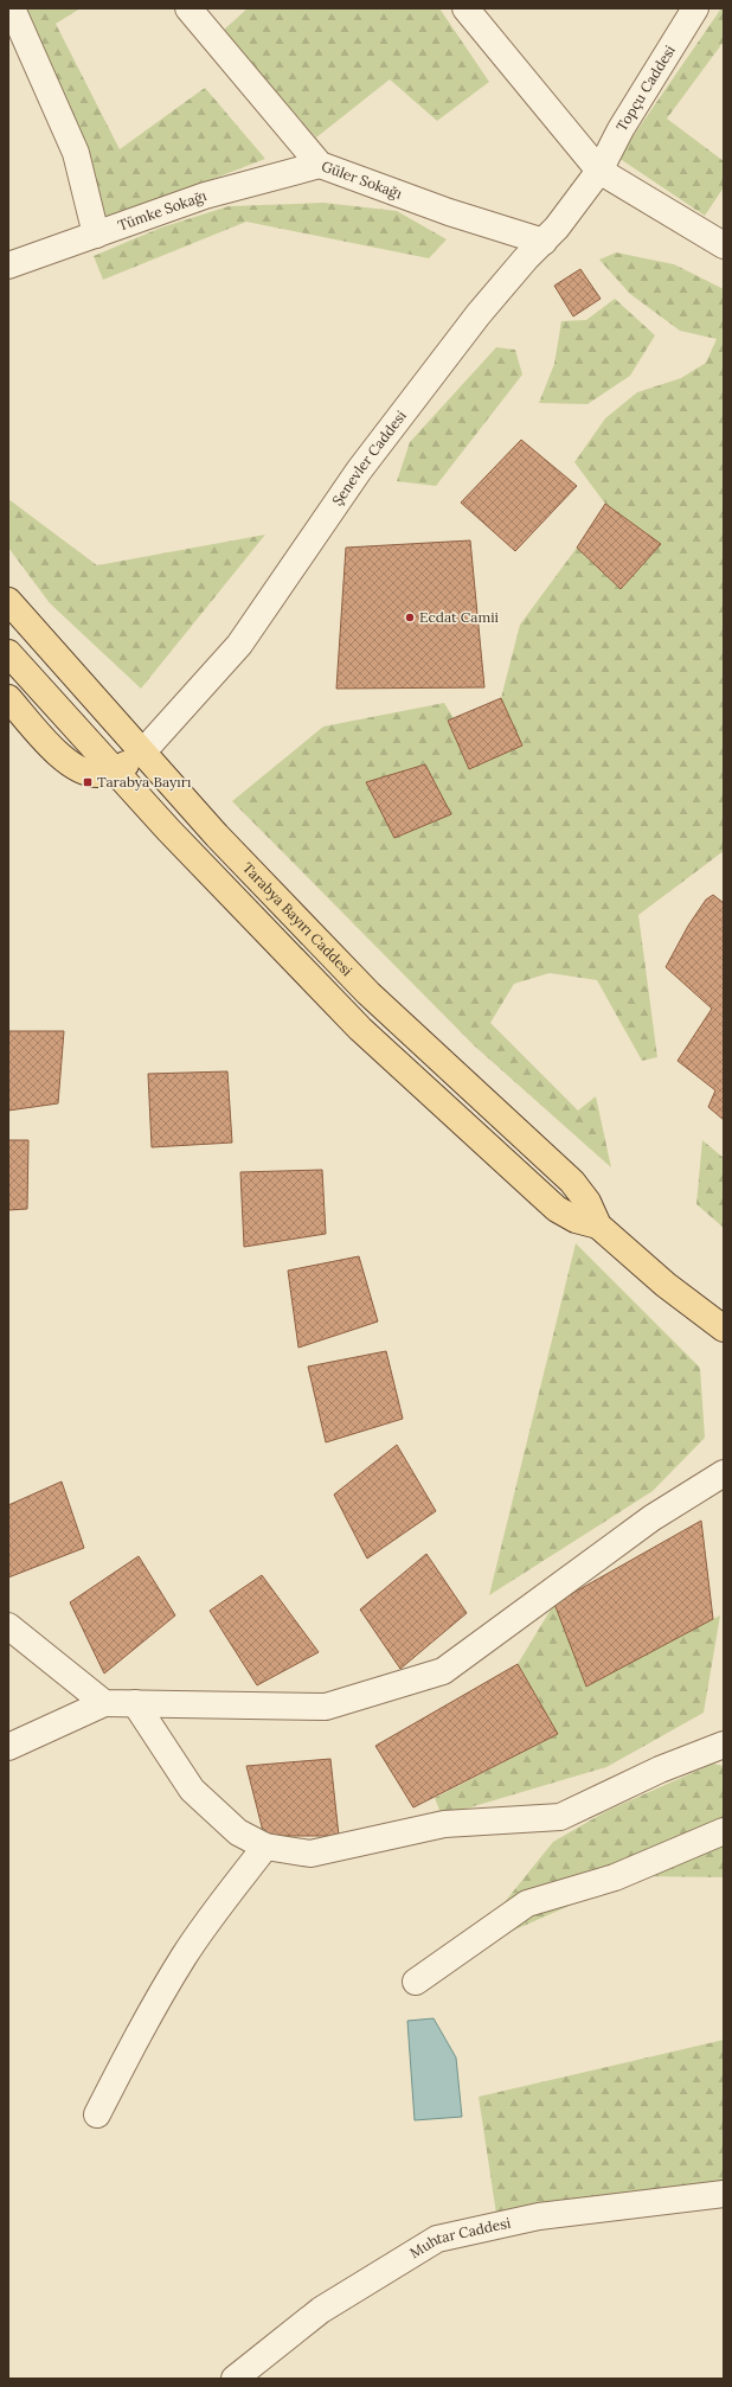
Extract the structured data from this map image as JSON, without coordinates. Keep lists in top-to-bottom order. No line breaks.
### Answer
{"streets":{"main road":["Tarabya Bayırı Caddesi"],"street":["Topçu Caddesi","Güler Sokağı","Tümke Sokağı","Şenevler Caddesi","Muhtar Caddesi"]},"crossings":[["Topçu Caddesi","Şenevler Caddesi"],["Güler Sokağı","Tümke Sokağı"],["Güler Sokağı","Şenevler Caddesi"],["Şenevler Caddesi","Tarabya Bayırı Caddesi"]],"places":{"other":["Ecdat Camii"],"transit":["Tarabya Bayırı"]}}
